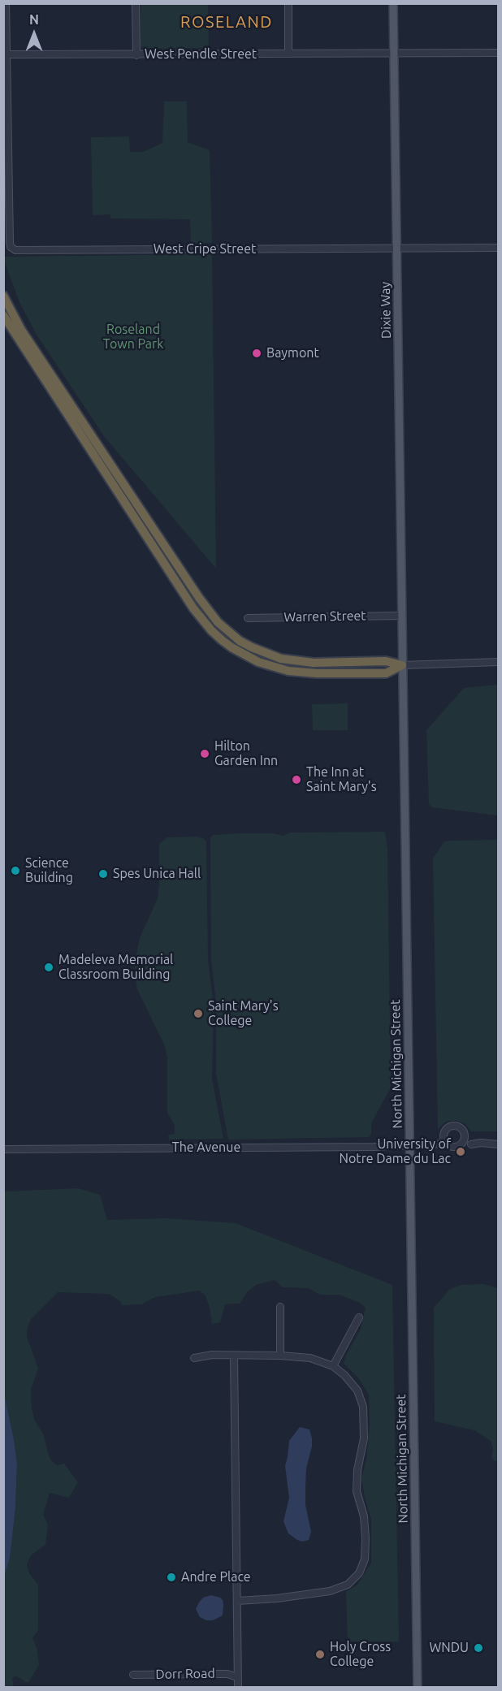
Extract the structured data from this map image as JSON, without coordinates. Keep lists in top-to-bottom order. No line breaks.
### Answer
{"streets":{"main road":["Dixie Way","North Michigan Street"],"street":["West Pendle Street","West Cripe Street","Warren Street","The Avenue","Dorr Road"]},"crossings":[["West Pendle Street","West Cripe Street"],["West Pendle Street","Dixie Way"],["West Cripe Street","Dixie Way"],["Dixie Way","Warren Street"],["Dixie Way","North Michigan Street"],["Warren Street","North Michigan Street"],["North Michigan Street","The Avenue"]],"districts":["ROSELAND"],"parks":["Roseland Town Park"],"places":["Baymont","Hilton Garden Inn","The Inn at Saint Mary's","Science Building","Spes Unica Hall","Madeleva Memorial Classroom Building","Saint Mary's College","University of Notre Dame du Lac","Andre Place","WNDU","Holy Cross College"],"north":"top"}
